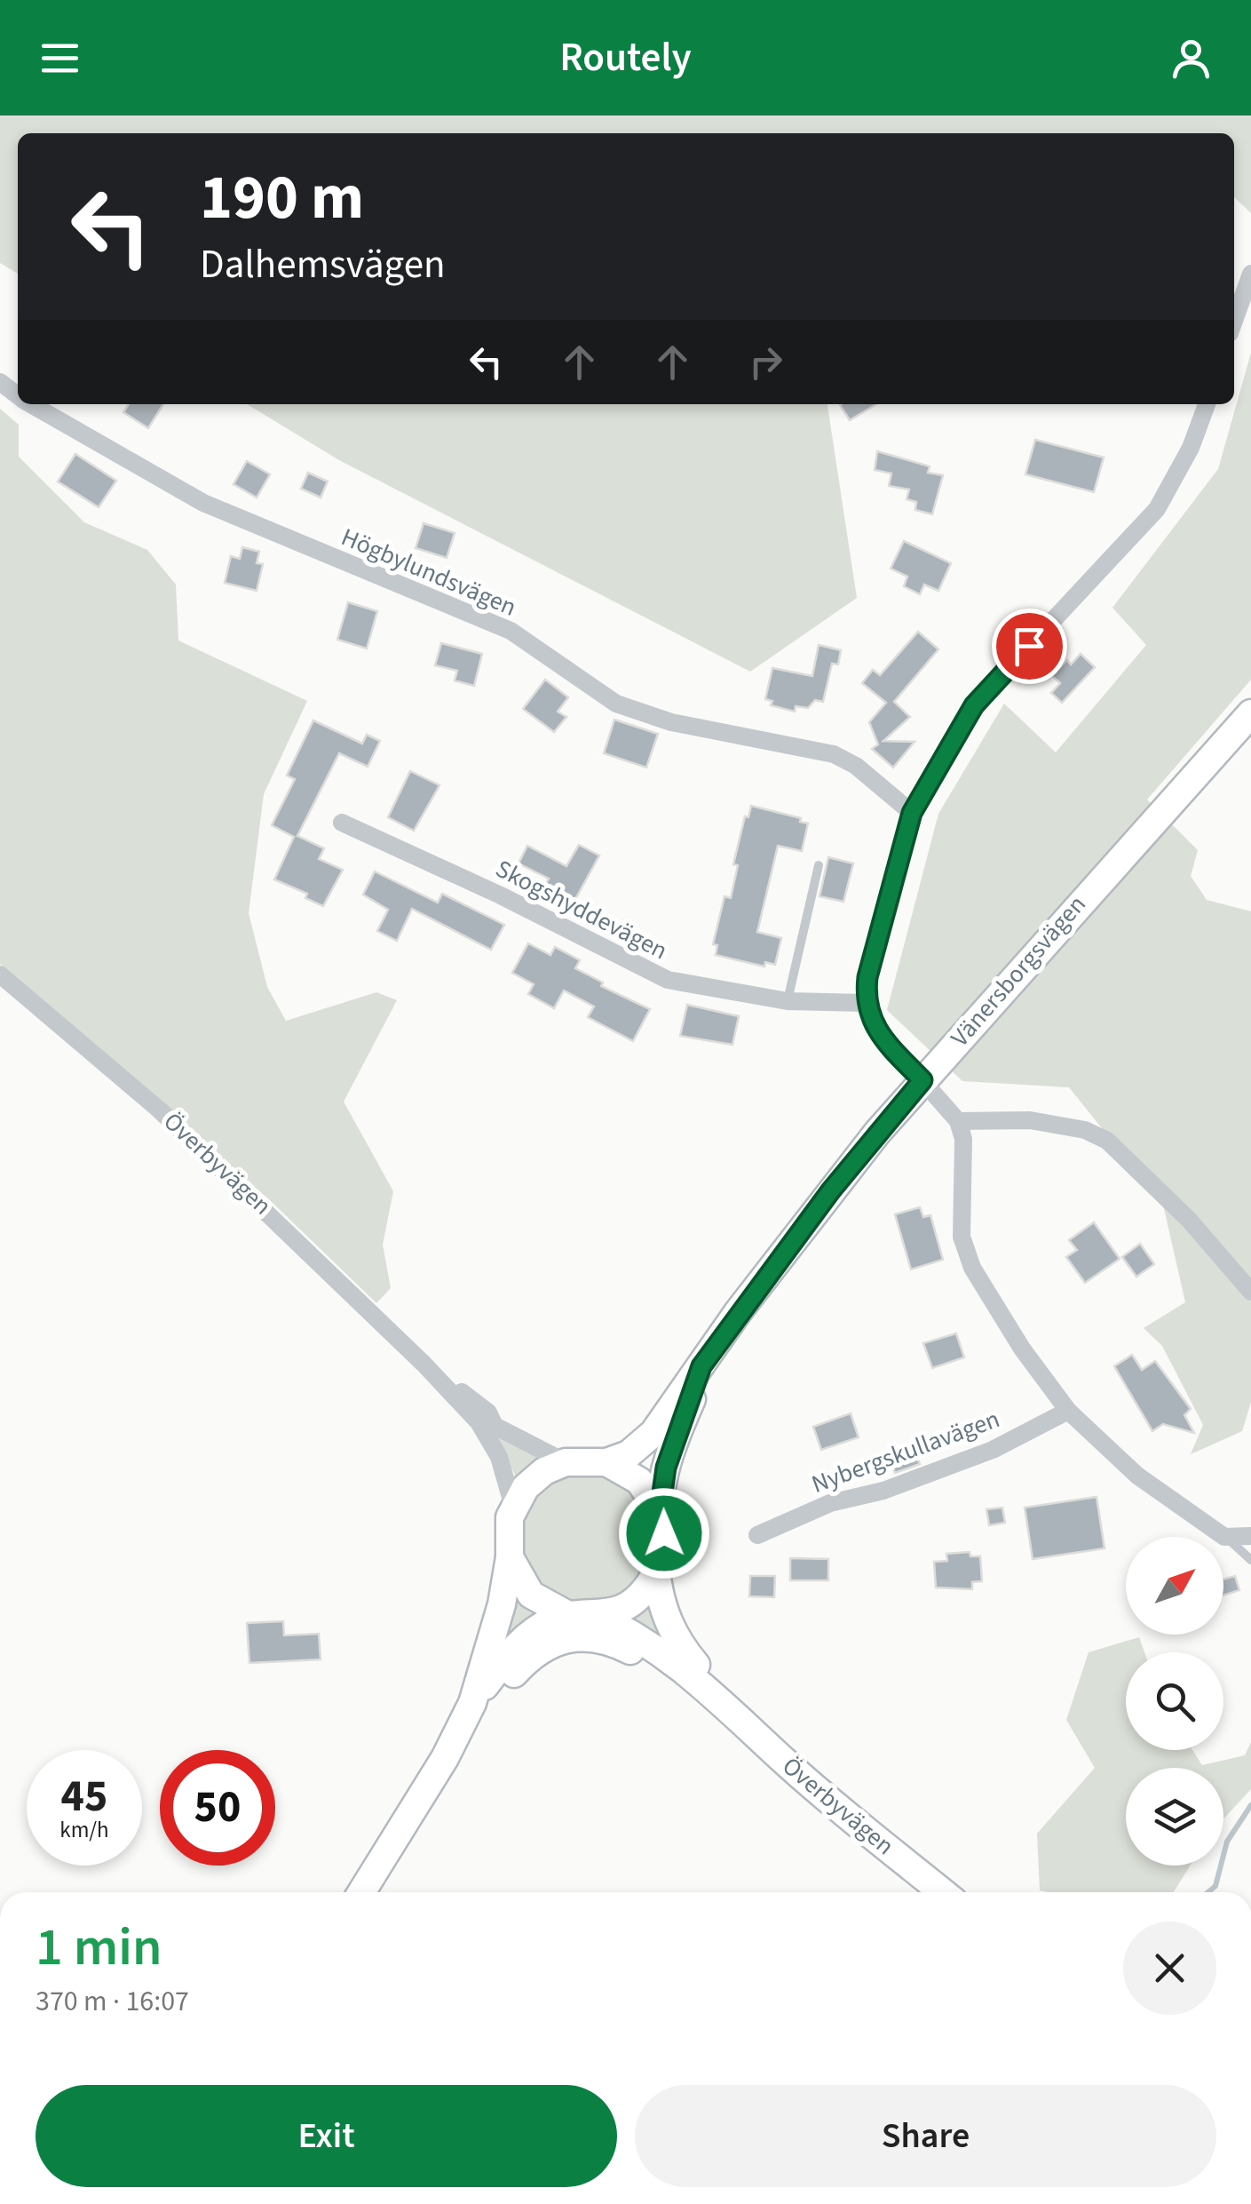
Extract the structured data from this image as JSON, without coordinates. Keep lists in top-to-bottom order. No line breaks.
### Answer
{"streets":{"main road":["Vänersborgsvägen","Överbyvägen"],"street":["Högbylundsvägen","Skogshyddevägen","Nybergskullavägen"]},"crossings":[["Vänersborgsvägen","Överbyvägen"]],"north":"top right","page":{"header":"Routely","turn":["190 m","Dalhemsvägen"],"speed":"45 km/h","limit":"50","heading":["1 min","370 m · 16:07"],"buttons":["Exit","Share"]}}
